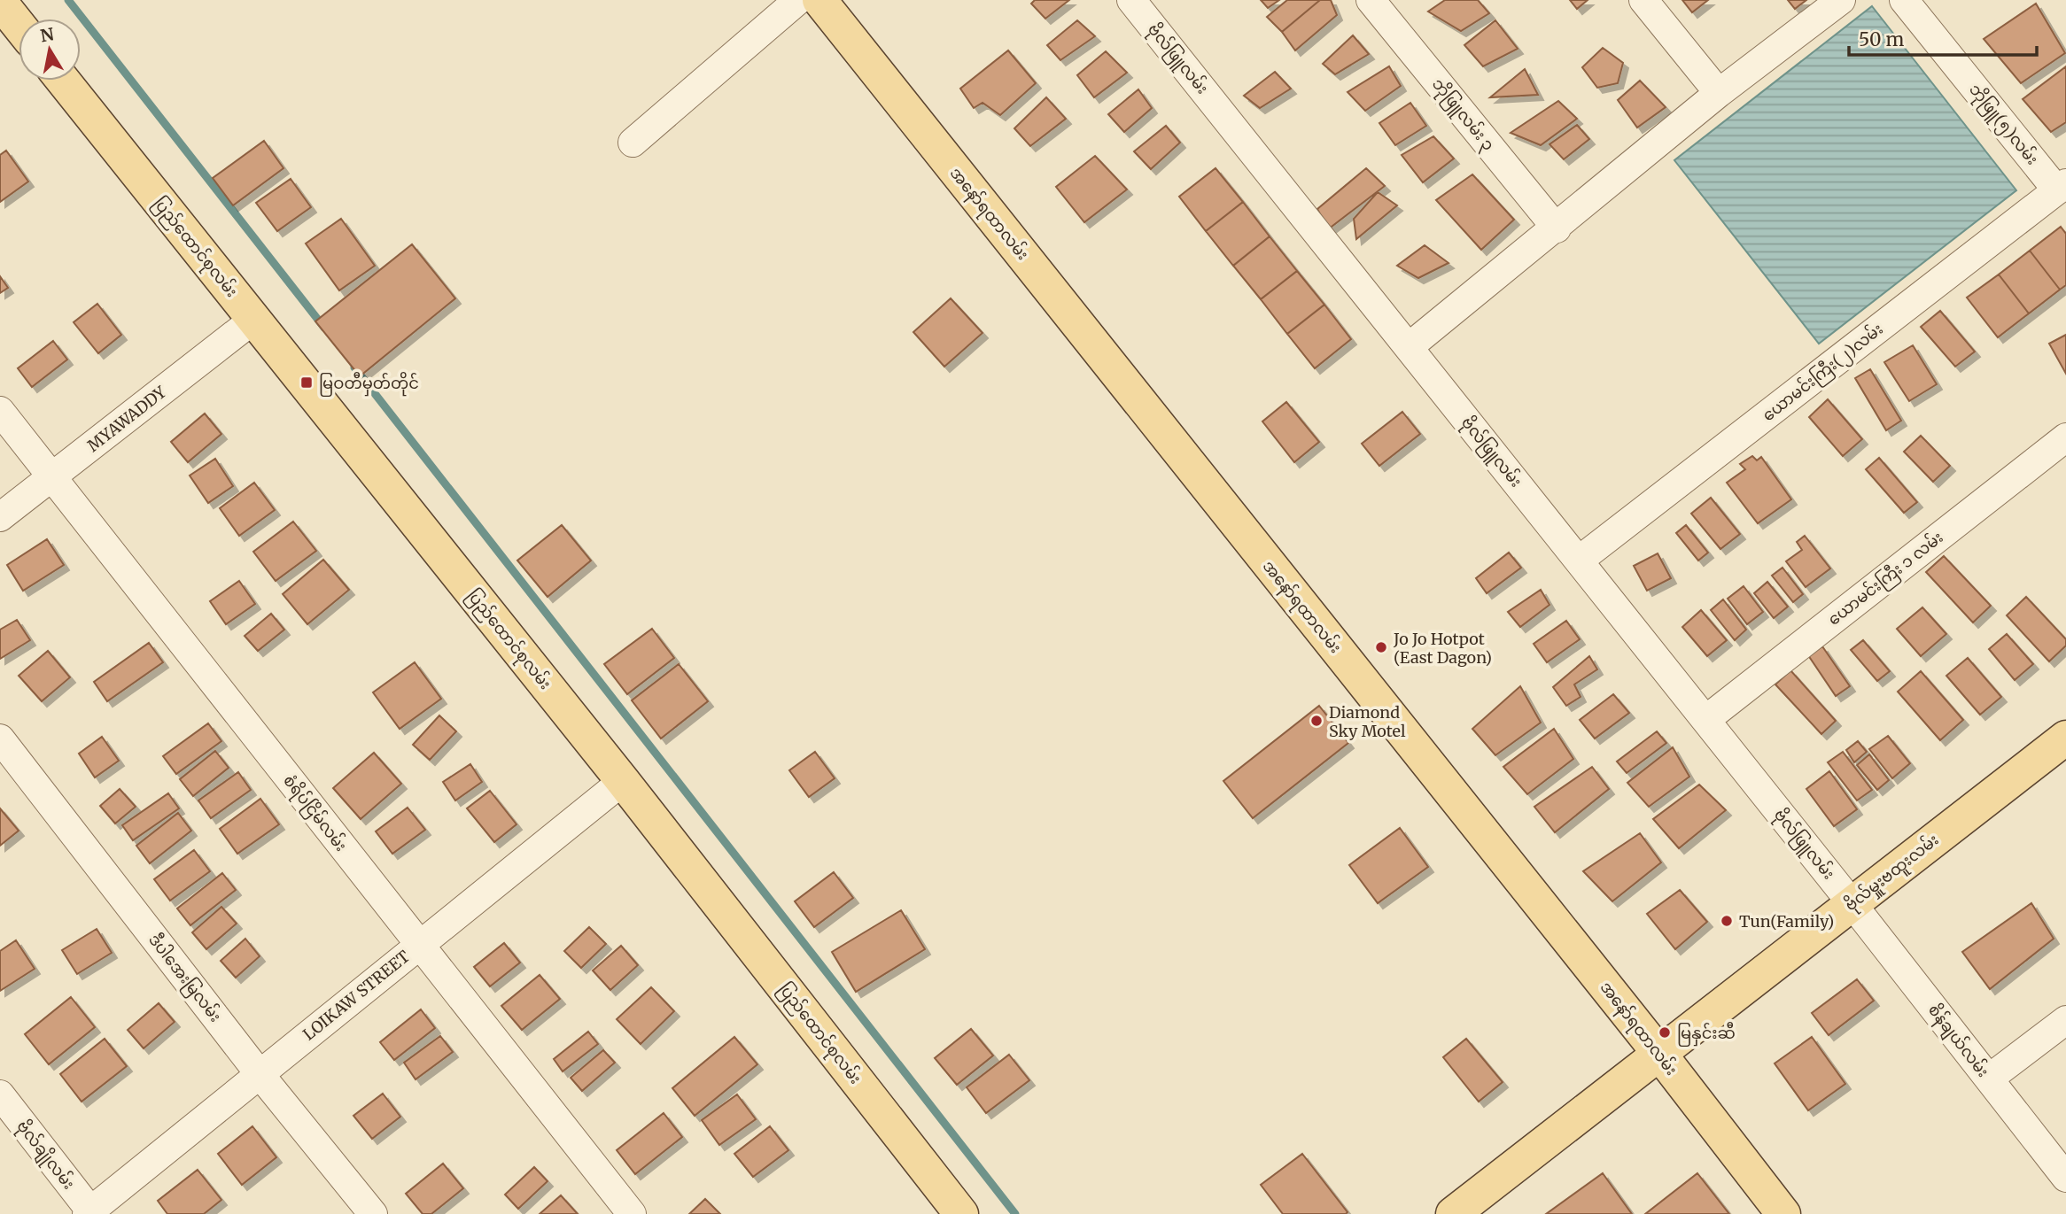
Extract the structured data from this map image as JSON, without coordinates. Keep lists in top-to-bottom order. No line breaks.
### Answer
{"streets":{"main road":["အနော်ရထာလမ်း","ပြည်ထောင်စုလမ်း","ဗိုလ်မှူးဗထူးလမ်း"],"street":["ဗိုလ်ဖြူလမ်း","ဘိုဖြူလမ်း ၃","ဘိုဖြူ(၅)လမ်း","ယောမင်းကြီး(၂)လမ်း","MYAWADDY","ယောမင်းကြီး ၁ လမ်း","စံရိပ်ငြိမ်လမ်း","ဒီပါအေးမြလမ်း","LOIKAW STREET","စိန်ချယ်လမ်း","ဗိုလ်ချိုလမ်း"]},"crossings":[["ဗိုလ်ဖြူလမ်း","ယောမင်းကြီး(၂)လမ်း"],["ဗိုလ်ဖြူလမ်း","ယောမင်းကြီး ၁ လမ်း"],["ဗိုလ်ဖြူလမ်း","ဗိုလ်မှူးဗထူးလမ်း"],["ဗိုလ်ဖြူလမ်း","စိန်ချယ်လမ်း"],["ဘိုဖြူ(၅)လမ်း","ယောမင်းကြီး(၂)လမ်း"],["အနော်ရထာလမ်း","ဗိုလ်မှူးဗထူးလမ်း"],["ပြည်ထောင်စုလမ်း","MYAWADDY"],["ပြည်ထောင်စုလမ်း","LOIKAW STREET"],["MYAWADDY","စံရိပ်ငြိမ်လမ်း"],["စံရိပ်ငြိမ်လမ်း","LOIKAW STREET"],["ဗိုလ်မှူးဗထူးလမ်း","စိန်ချယ်လမ်း"],["ဒီပါအေးမြလမ်း","LOIKAW STREET"],["LOIKAW STREET","ဗိုလ်ချိုလမ်း"]],"places":{"transit":["မြဝတီမှတ်တိုင်"],"other":["Jo Jo Hotpot (East Dagon)","Diamond Sky Motel","Tun(Family)","မြနှင်းဆီ"]},"scale_bar":"50 m","north":"top"}
